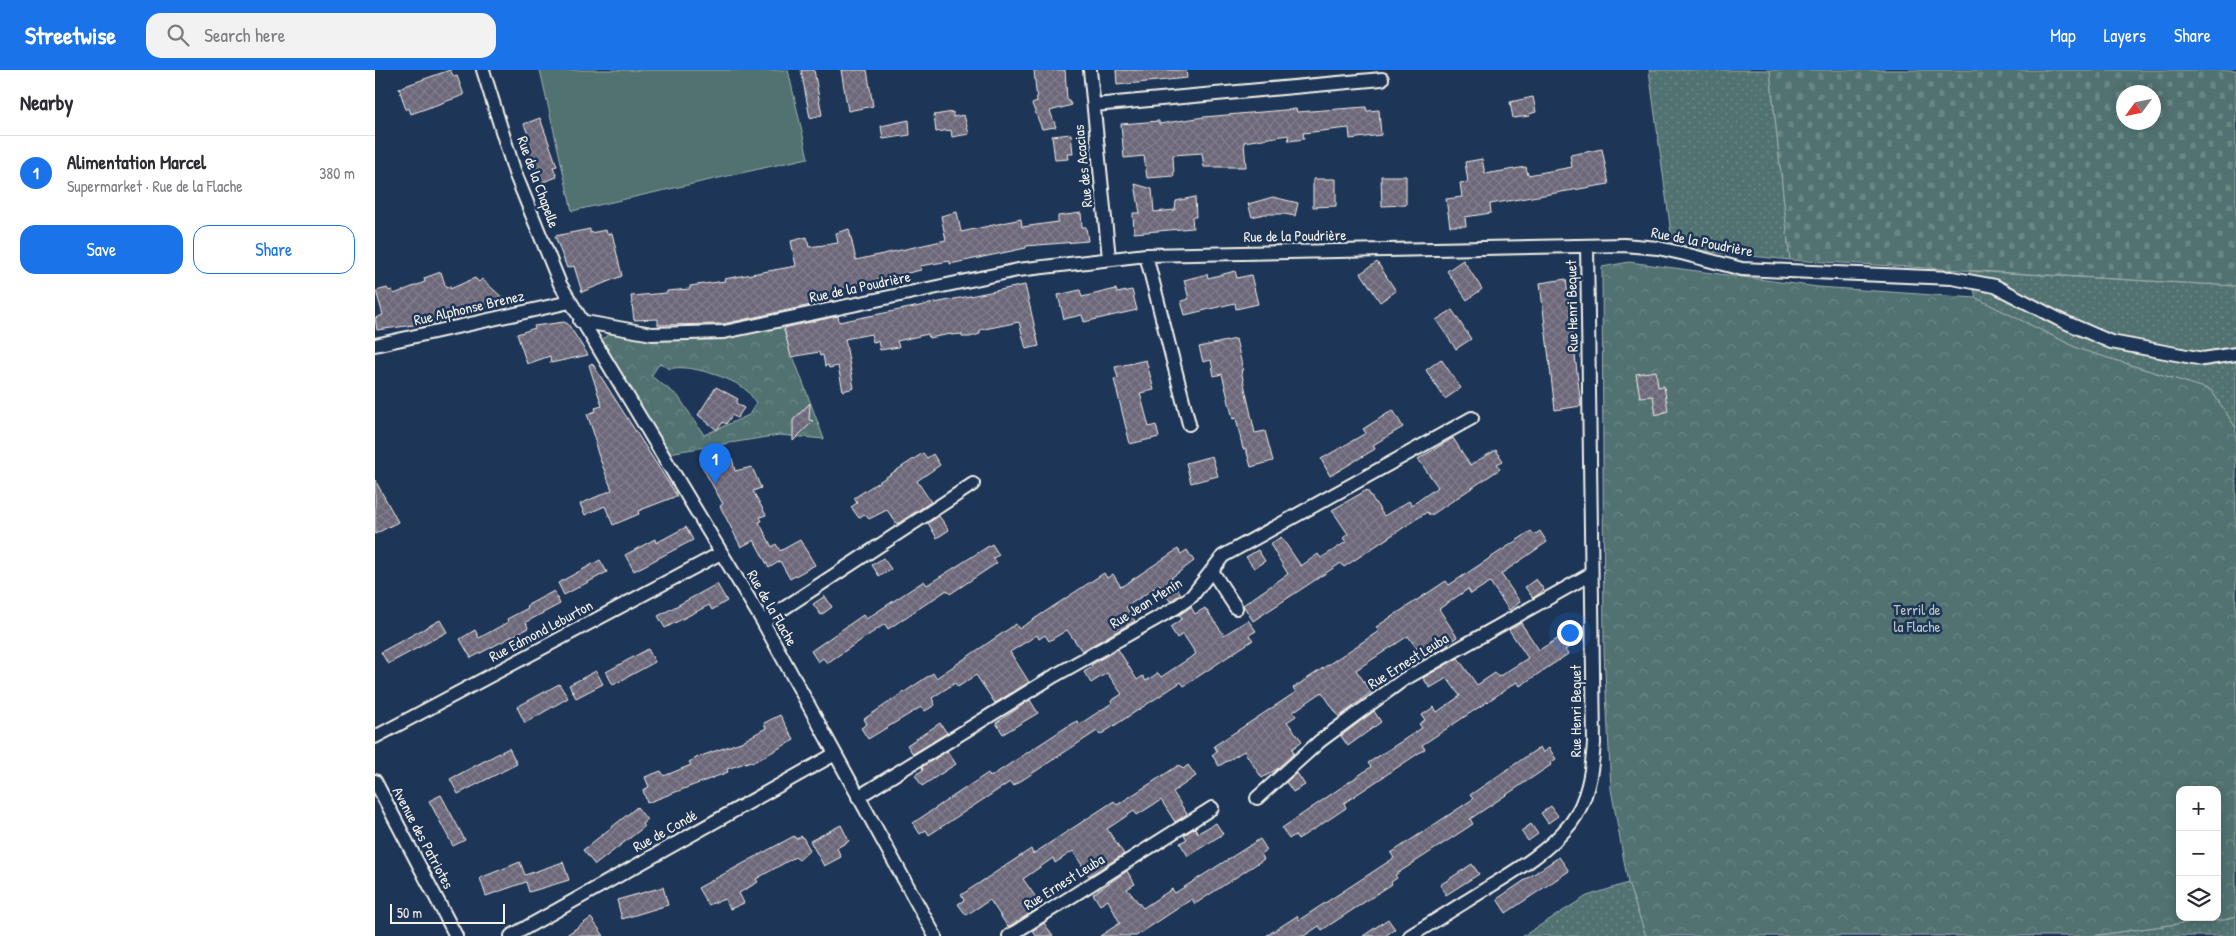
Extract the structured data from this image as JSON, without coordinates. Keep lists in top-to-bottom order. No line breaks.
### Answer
{"streets":{"street":["Rue des Acacias","Rue de la Chapelle","Rue de la Poudrière","Rue Henri Bequet","Rue Alphonse Brenez","Rue Jean Menin","Rue de la Flache","Rue Edmond Leburton","Rue Ernest Leuba","Rue de Condé","Avenue des Patriotes"]},"crossings":[["Rue des Acacias","Rue de la Poudrière"],["Rue de la Chapelle","Rue Alphonse Brenez"],["Rue de la Chapelle","Rue de la Flache"],["Rue de la Poudrière","Rue Henri Bequet"],["Rue de la Poudrière","Rue de la Flache"],["Rue Henri Bequet","Rue Ernest Leuba"],["Rue Alphonse Brenez","Rue de la Flache"],["Rue Jean Menin","Rue de la Flache"],["Rue de la Flache","Rue Edmond Leburton"],["Rue de la Flache","Rue de Condé"]],"parks":["Terril de la Flache"],"scale_bar":"50 m","north":"bottom left","page":{"header":"Streetwise","search":"Search here","nav":["Map","Layers","Share"],"heading":"Nearby","list":[{"mark":"1","name":"Alimentation Marcel","note":"Supermarket · Rue de la Flache","value":"380 m"}],"buttons":["Save","Share"],"pins":"1","map_buttons":["+","−"],"scale":"50 m"}}
